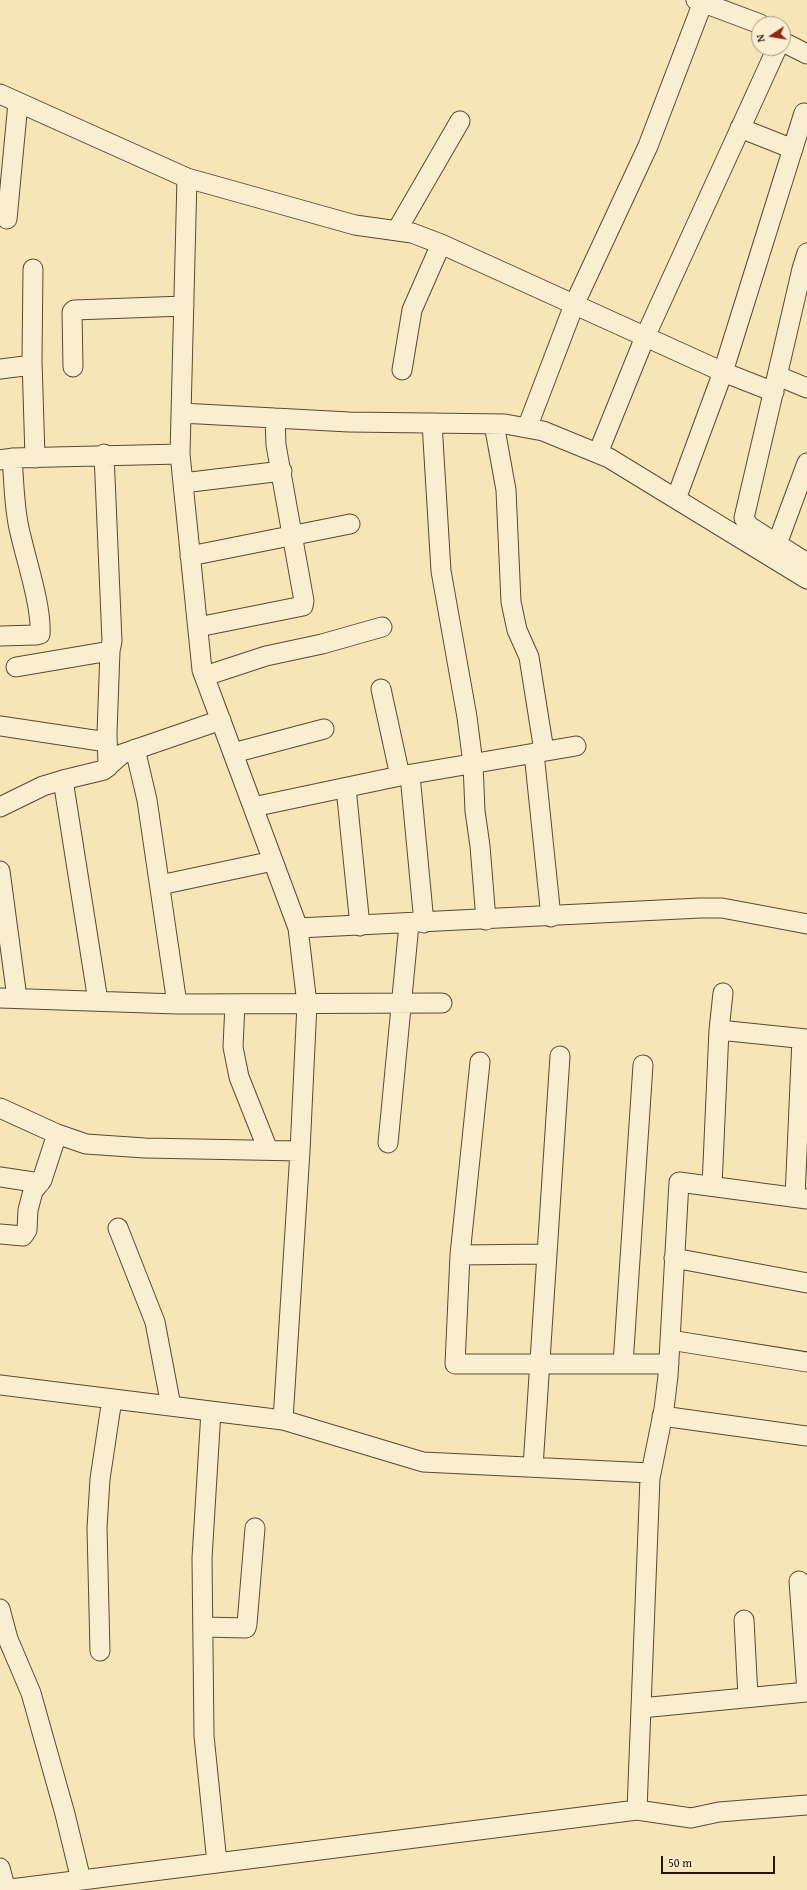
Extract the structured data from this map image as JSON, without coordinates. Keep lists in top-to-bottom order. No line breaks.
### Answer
{"scale_bar":"50 m","north":"left"}
